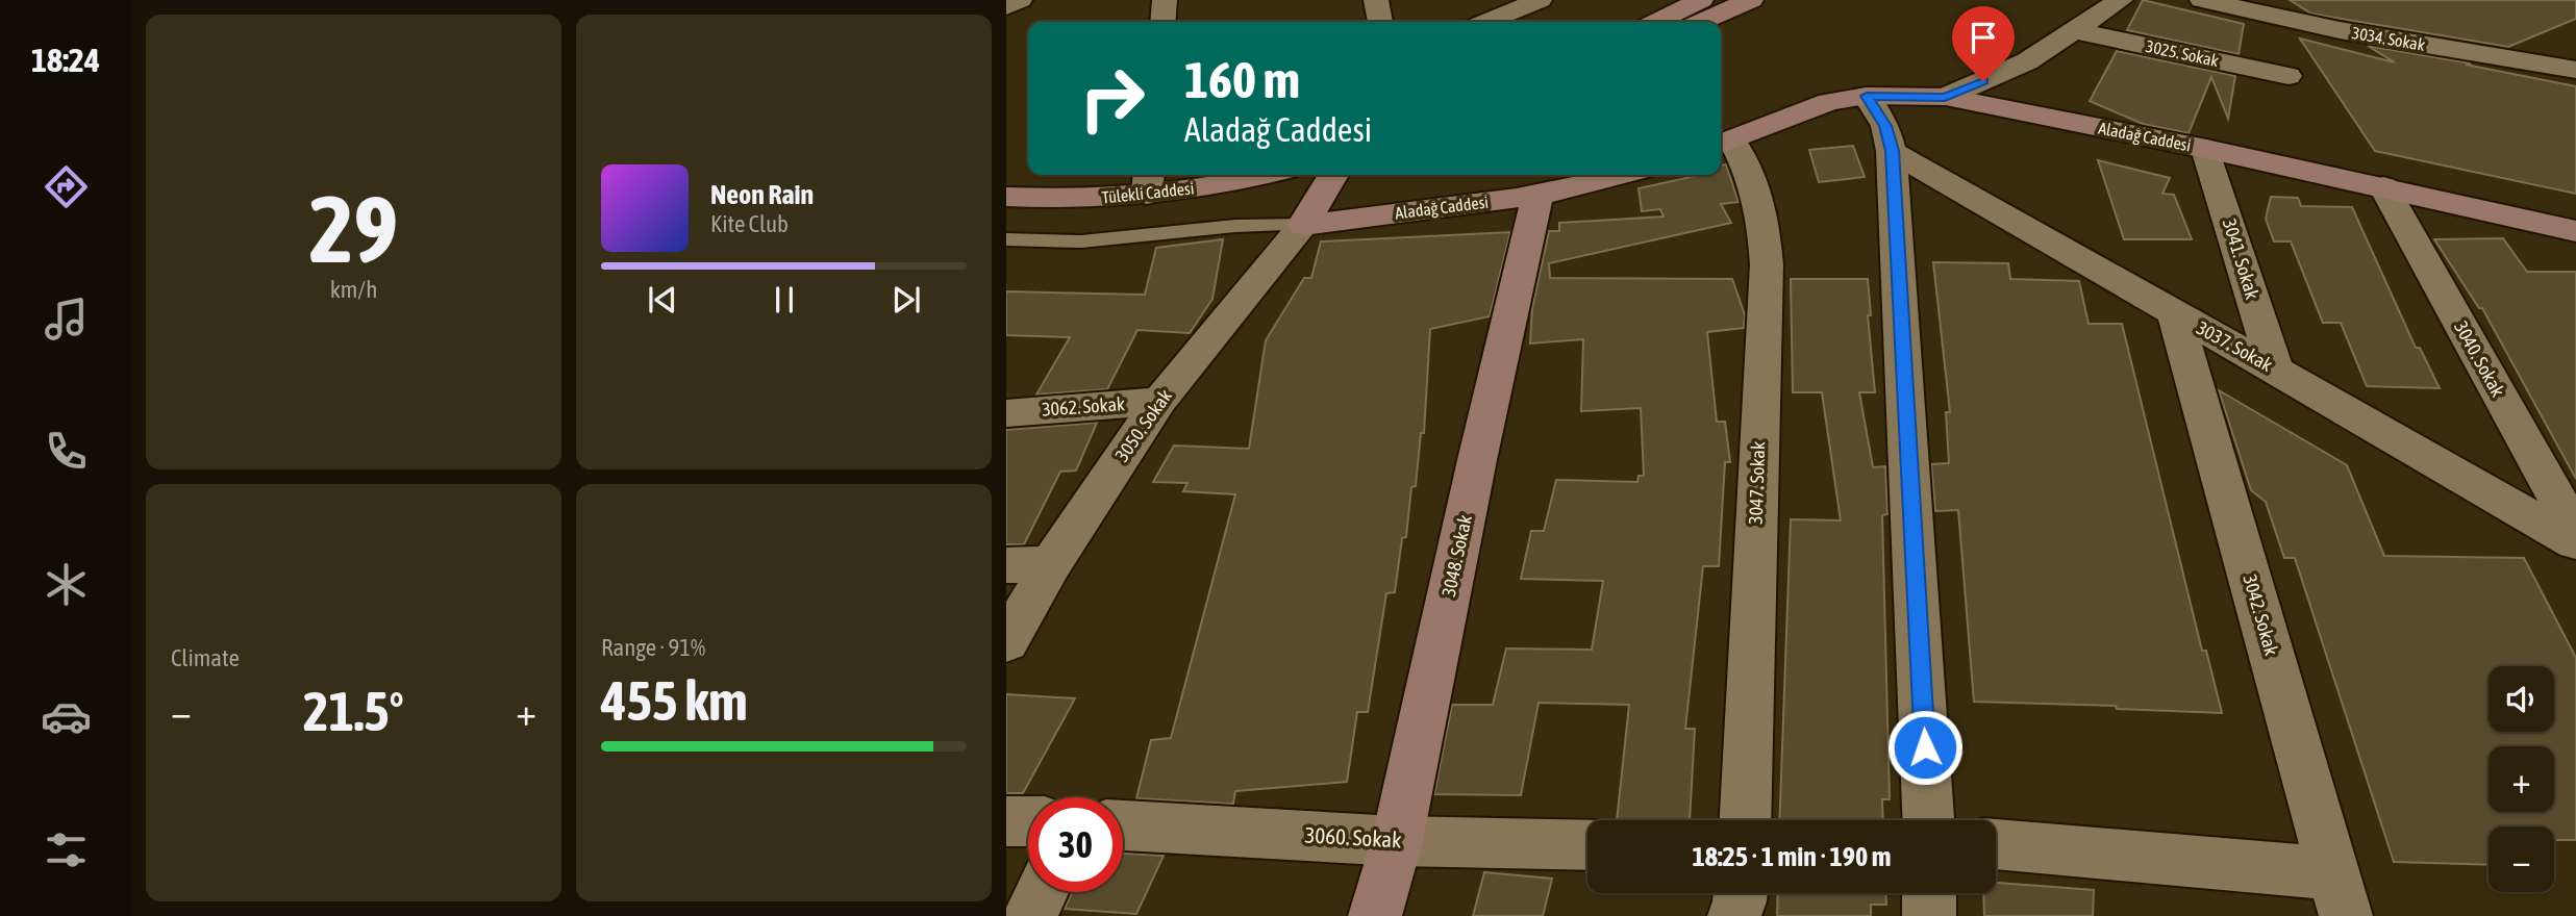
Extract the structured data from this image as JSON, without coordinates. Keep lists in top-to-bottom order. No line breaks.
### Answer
{"streets":{"main road":["Aladağ Caddesi","Tülekli Caddesi","3048. Sokak"],"street":["3034. Sokak","3025. Sokak","3041. Sokak","3037. Sokak","3040. Sokak","3062. Sokak","3050. Sokak","3047. Sokak","3042. Sokak","3060. Sokak"]},"crossings":[["Aladağ Caddesi","3041. Sokak"],["Aladağ Caddesi","3040. Sokak"],["Aladağ Caddesi","3050. Sokak"],["Aladağ Caddesi","3047. Sokak"],["Aladağ Caddesi","3048. Sokak"],["3041. Sokak","3037. Sokak"],["3037. Sokak","3042. Sokak"],["3062. Sokak","3050. Sokak"],["3048. Sokak","3060. Sokak"]],"page":{"tabs":"18:24","tile":[["29","km/h"],"Climate",["Range · 91%","455 km"]],"turn":["160 m","Aladağ Caddesi"],"song":["Neon Rain","Kite Club"],"map_buttons":["+","−"],"heat":["−","21.5°","+"],"limit":"30","trip":"18:25 · 1 min · 190 m"}}
